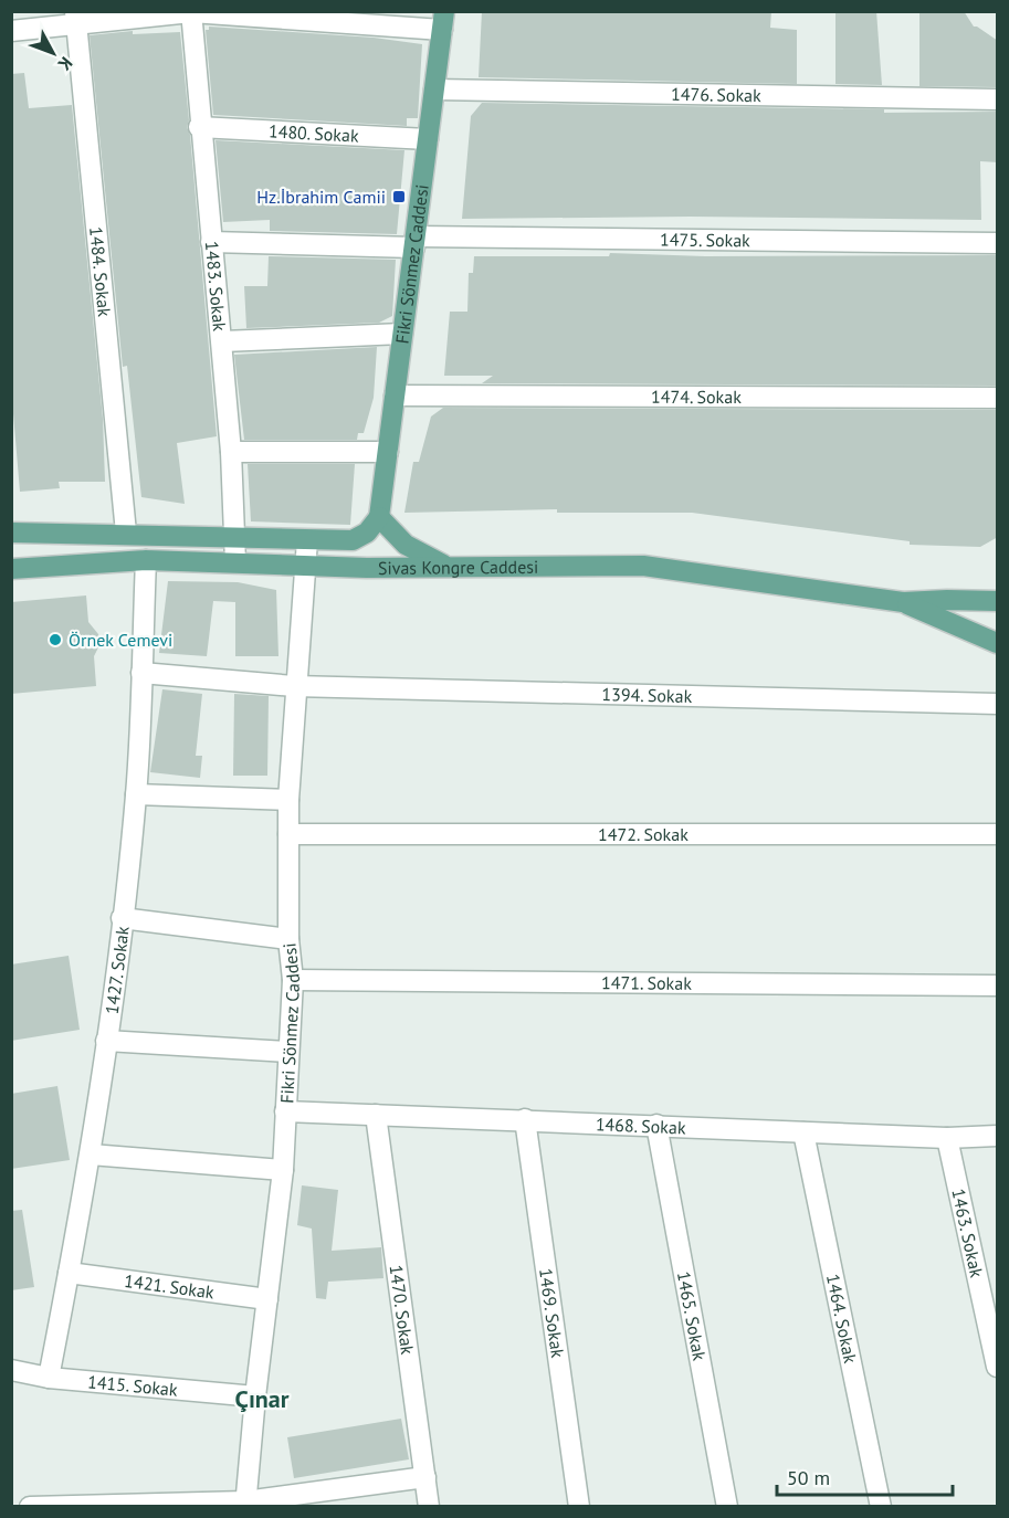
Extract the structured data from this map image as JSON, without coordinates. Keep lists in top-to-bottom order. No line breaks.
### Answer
{"streets":{"main road":["Fikri Sönmez Caddesi","Sivas Kongre Caddesi"],"street":["1476. Sokak","1480. Sokak","1475. Sokak","1484. Sokak","1483. Sokak","1474. Sokak","1394. Sokak","1472. Sokak","1427. Sokak","1471. Sokak","1468. Sokak","1463. Sokak","1421. Sokak","1470. Sokak","1469. Sokak","1465. Sokak","1464. Sokak","1415. Sokak"]},"crossings":[["1476. Sokak","Fikri Sönmez Caddesi"],["1480. Sokak","Fikri Sönmez Caddesi"],["1480. Sokak","1483. Sokak"],["1475. Sokak","Fikri Sönmez Caddesi"],["1475. Sokak","1483. Sokak"],["Fikri Sönmez Caddesi","1474. Sokak"],["Fikri Sönmez Caddesi","Sivas Kongre Caddesi"],["Fikri Sönmez Caddesi","1394. Sokak"],["Fikri Sönmez Caddesi","1472. Sokak"],["Fikri Sönmez Caddesi","1471. Sokak"],["Fikri Sönmez Caddesi","1468. Sokak"],["Fikri Sönmez Caddesi","1421. Sokak"],["Fikri Sönmez Caddesi","1415. Sokak"],["1483. Sokak","Sivas Kongre Caddesi"],["Sivas Kongre Caddesi","1427. Sokak"],["1394. Sokak","1427. Sokak"],["1427. Sokak","1421. Sokak"],["1427. Sokak","1415. Sokak"],["1468. Sokak","1463. Sokak"],["1468. Sokak","1470. Sokak"],["1468. Sokak","1469. Sokak"],["1468. Sokak","1465. Sokak"],["1468. Sokak","1464. Sokak"]],"districts":["Çınar"],"places":{"transit":["Hz.İbrahim Camii"],"other":["Örnek Cemevi"]},"scale_bar":"50 m","north":"bottom right"}
